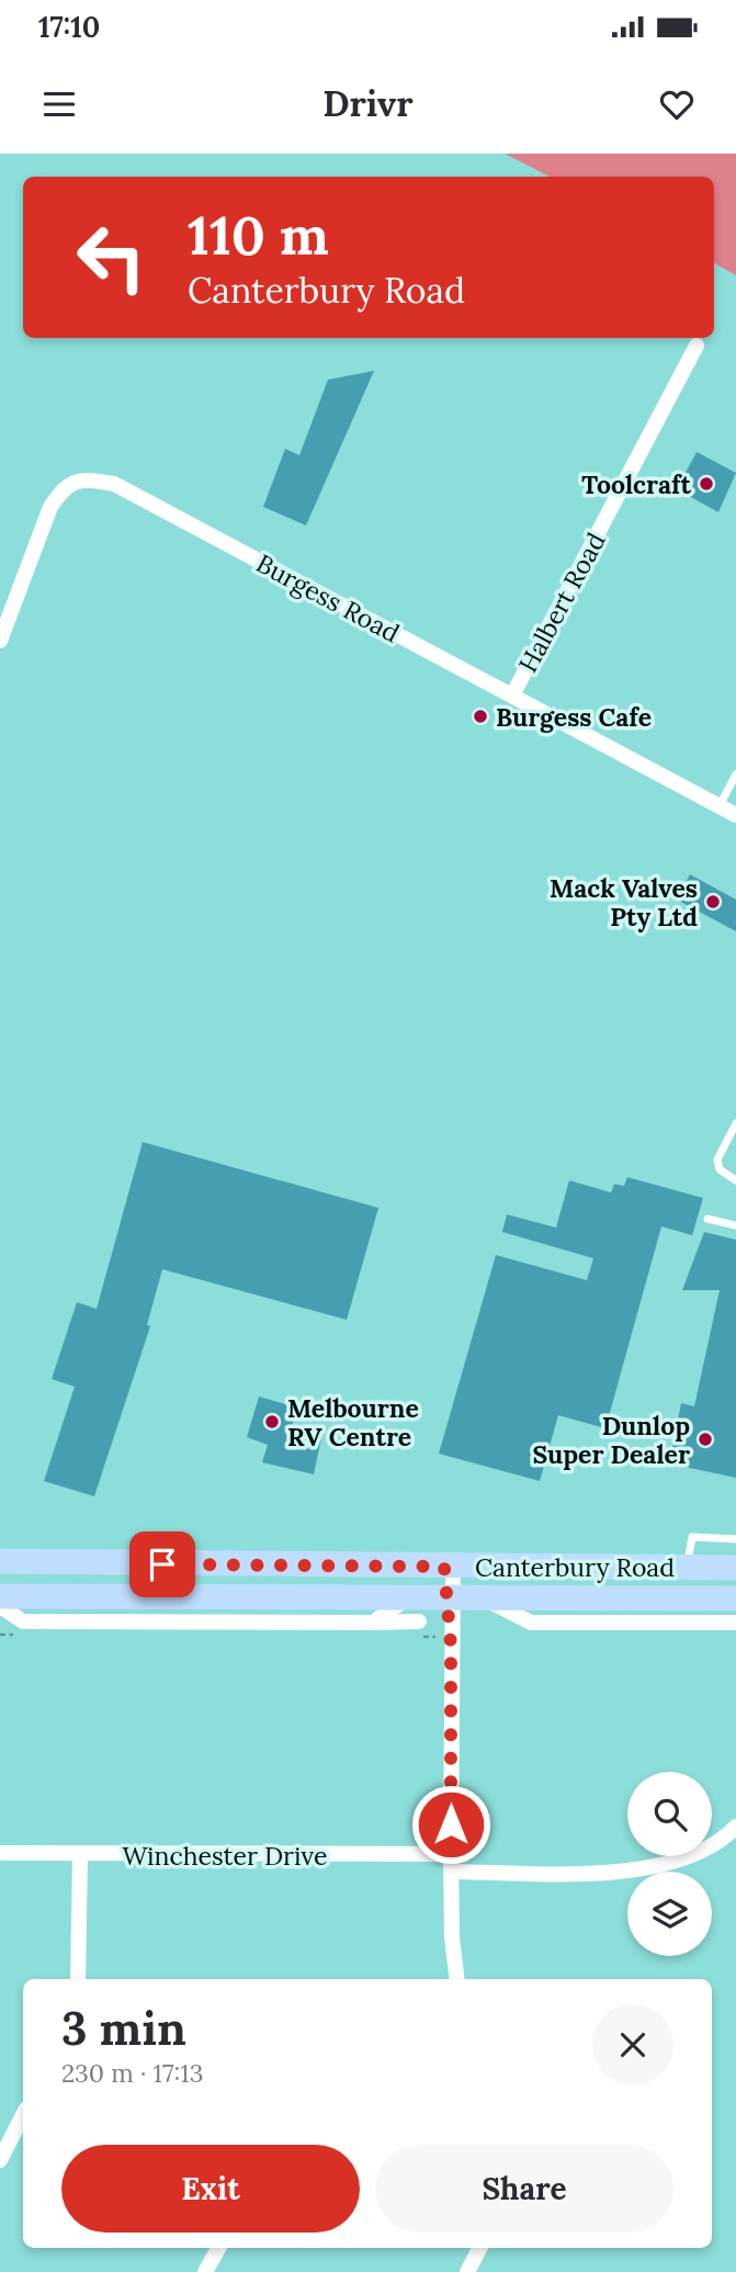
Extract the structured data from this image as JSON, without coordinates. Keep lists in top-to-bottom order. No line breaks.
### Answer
{"streets":{"main road":["Canterbury Road"],"street":["Burgess Road","Halbert Road","Winchester Drive"]},"crossings":[["Burgess Road","Halbert Road"]],"places":["Toolcraft","Burgess Cafe","Mack Valves Pty Ltd","Melbourne RV Centre","Dunlop Super Dealer"],"page":{"status":"17:10","header":"Drivr","turn":["110 m","Canterbury Road"],"heading":["3 min","230 m · 17:13"],"buttons":["Exit","Share"]}}
